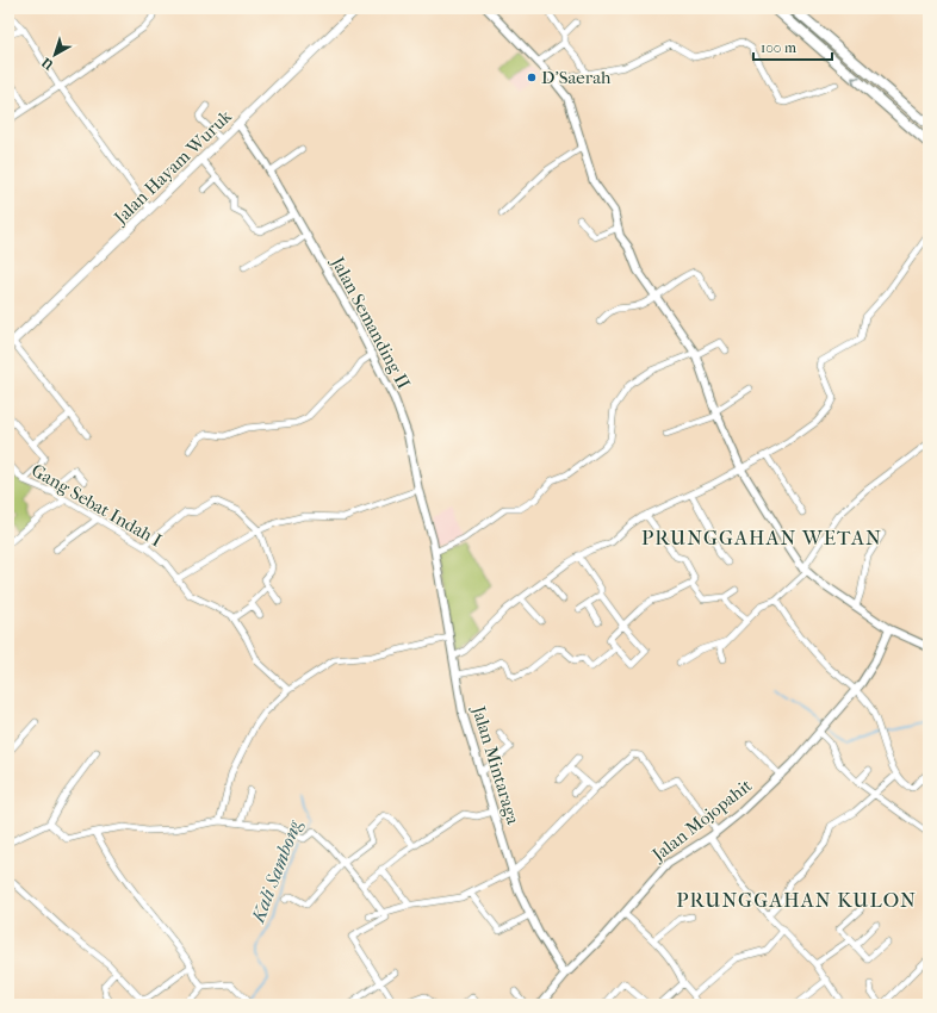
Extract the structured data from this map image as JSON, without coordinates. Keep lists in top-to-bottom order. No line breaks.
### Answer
{"streets":{"main road":["Jalan Hayam Wuruk"],"street":["Jalan Semanding II","Gang Sebat Indah I","Jalan Mintaraga","Jalan Mojopahit"]},"crossings":[["Jalan Hayam Wuruk","Jalan Semanding II"],["Jalan Semanding II","Jalan Mintaraga"],["Jalan Mintaraga","Jalan Mojopahit"]],"districts":["PRUNGGAHAN WETAN","PRUNGGAHAN KULON"],"water":["Kali Sambong"],"places":["D'Saerah"],"scale_bar":"100 m","north":"bottom left"}
